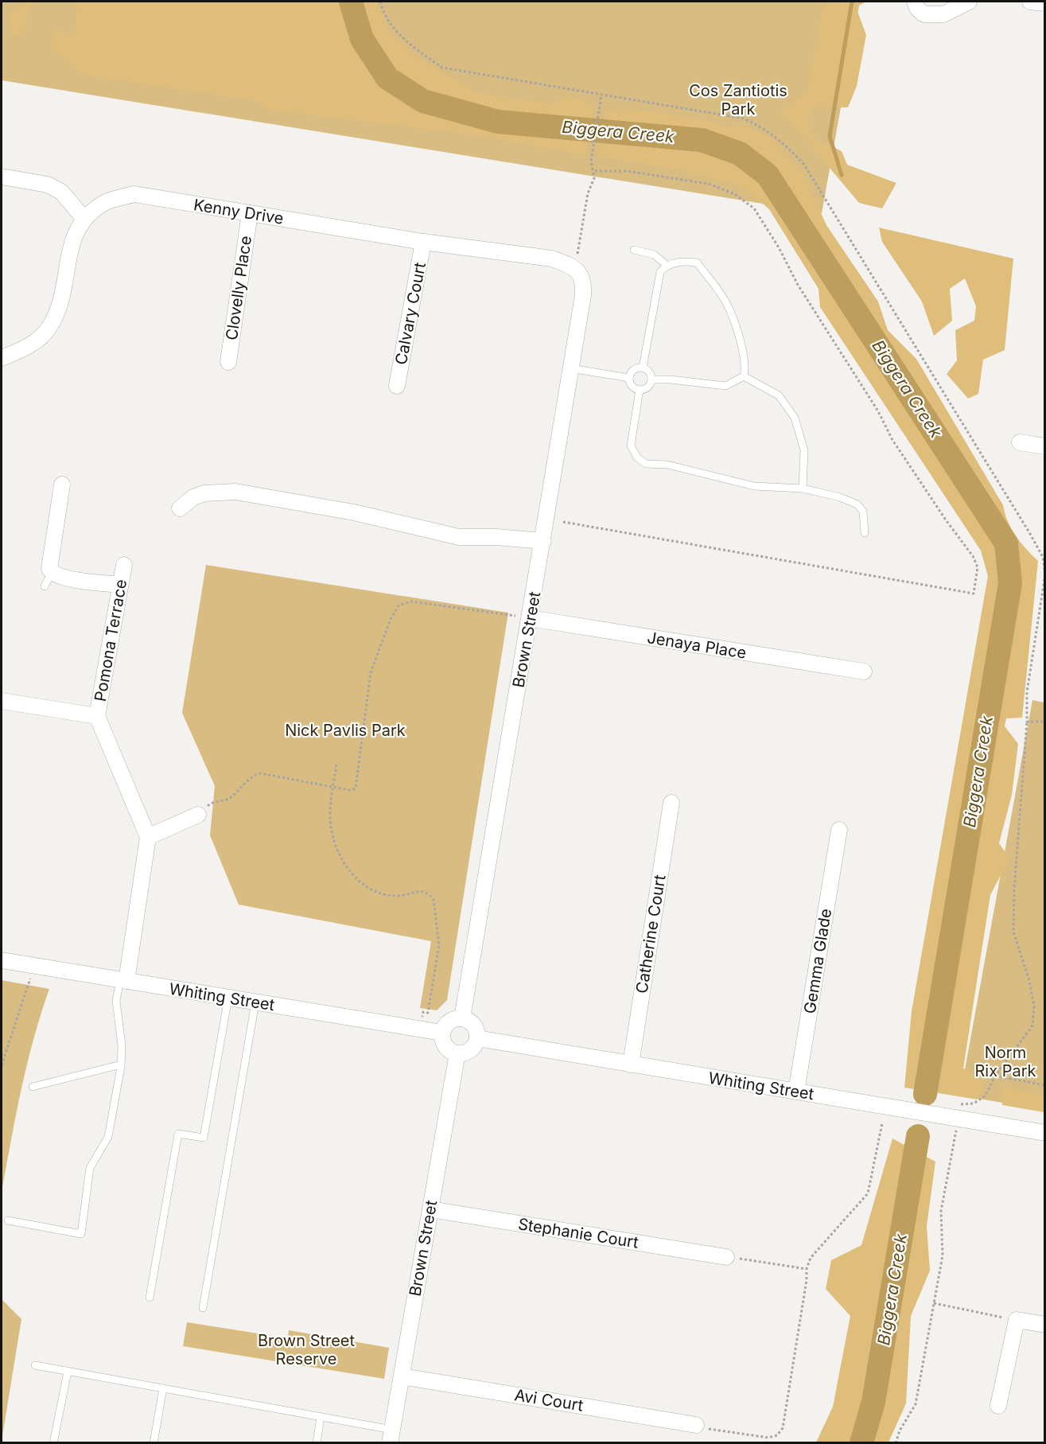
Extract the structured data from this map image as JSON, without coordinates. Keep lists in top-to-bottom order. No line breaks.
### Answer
{"streets":{"street":["Kenny Drive","Clovelly Place","Calvary Court","Brown Street","Pomona Terrace","Jenaya Place","Catherine Court","Gemma Glade","Whiting Street","Stephanie Court","Avi Court"]},"crossings":[["Kenny Drive","Clovelly Place"],["Kenny Drive","Calvary Court"],["Kenny Drive","Brown Street"],["Brown Street","Jenaya Place"],["Brown Street","Whiting Street"],["Brown Street","Stephanie Court"],["Brown Street","Avi Court"],["Catherine Court","Whiting Street"],["Gemma Glade","Whiting Street"]],"water":["Biggera Creek"],"parks":["Cos Zantiotis Park","Nick Pavlis Park","Norm Rix Park","Brown Street Reserve"]}
